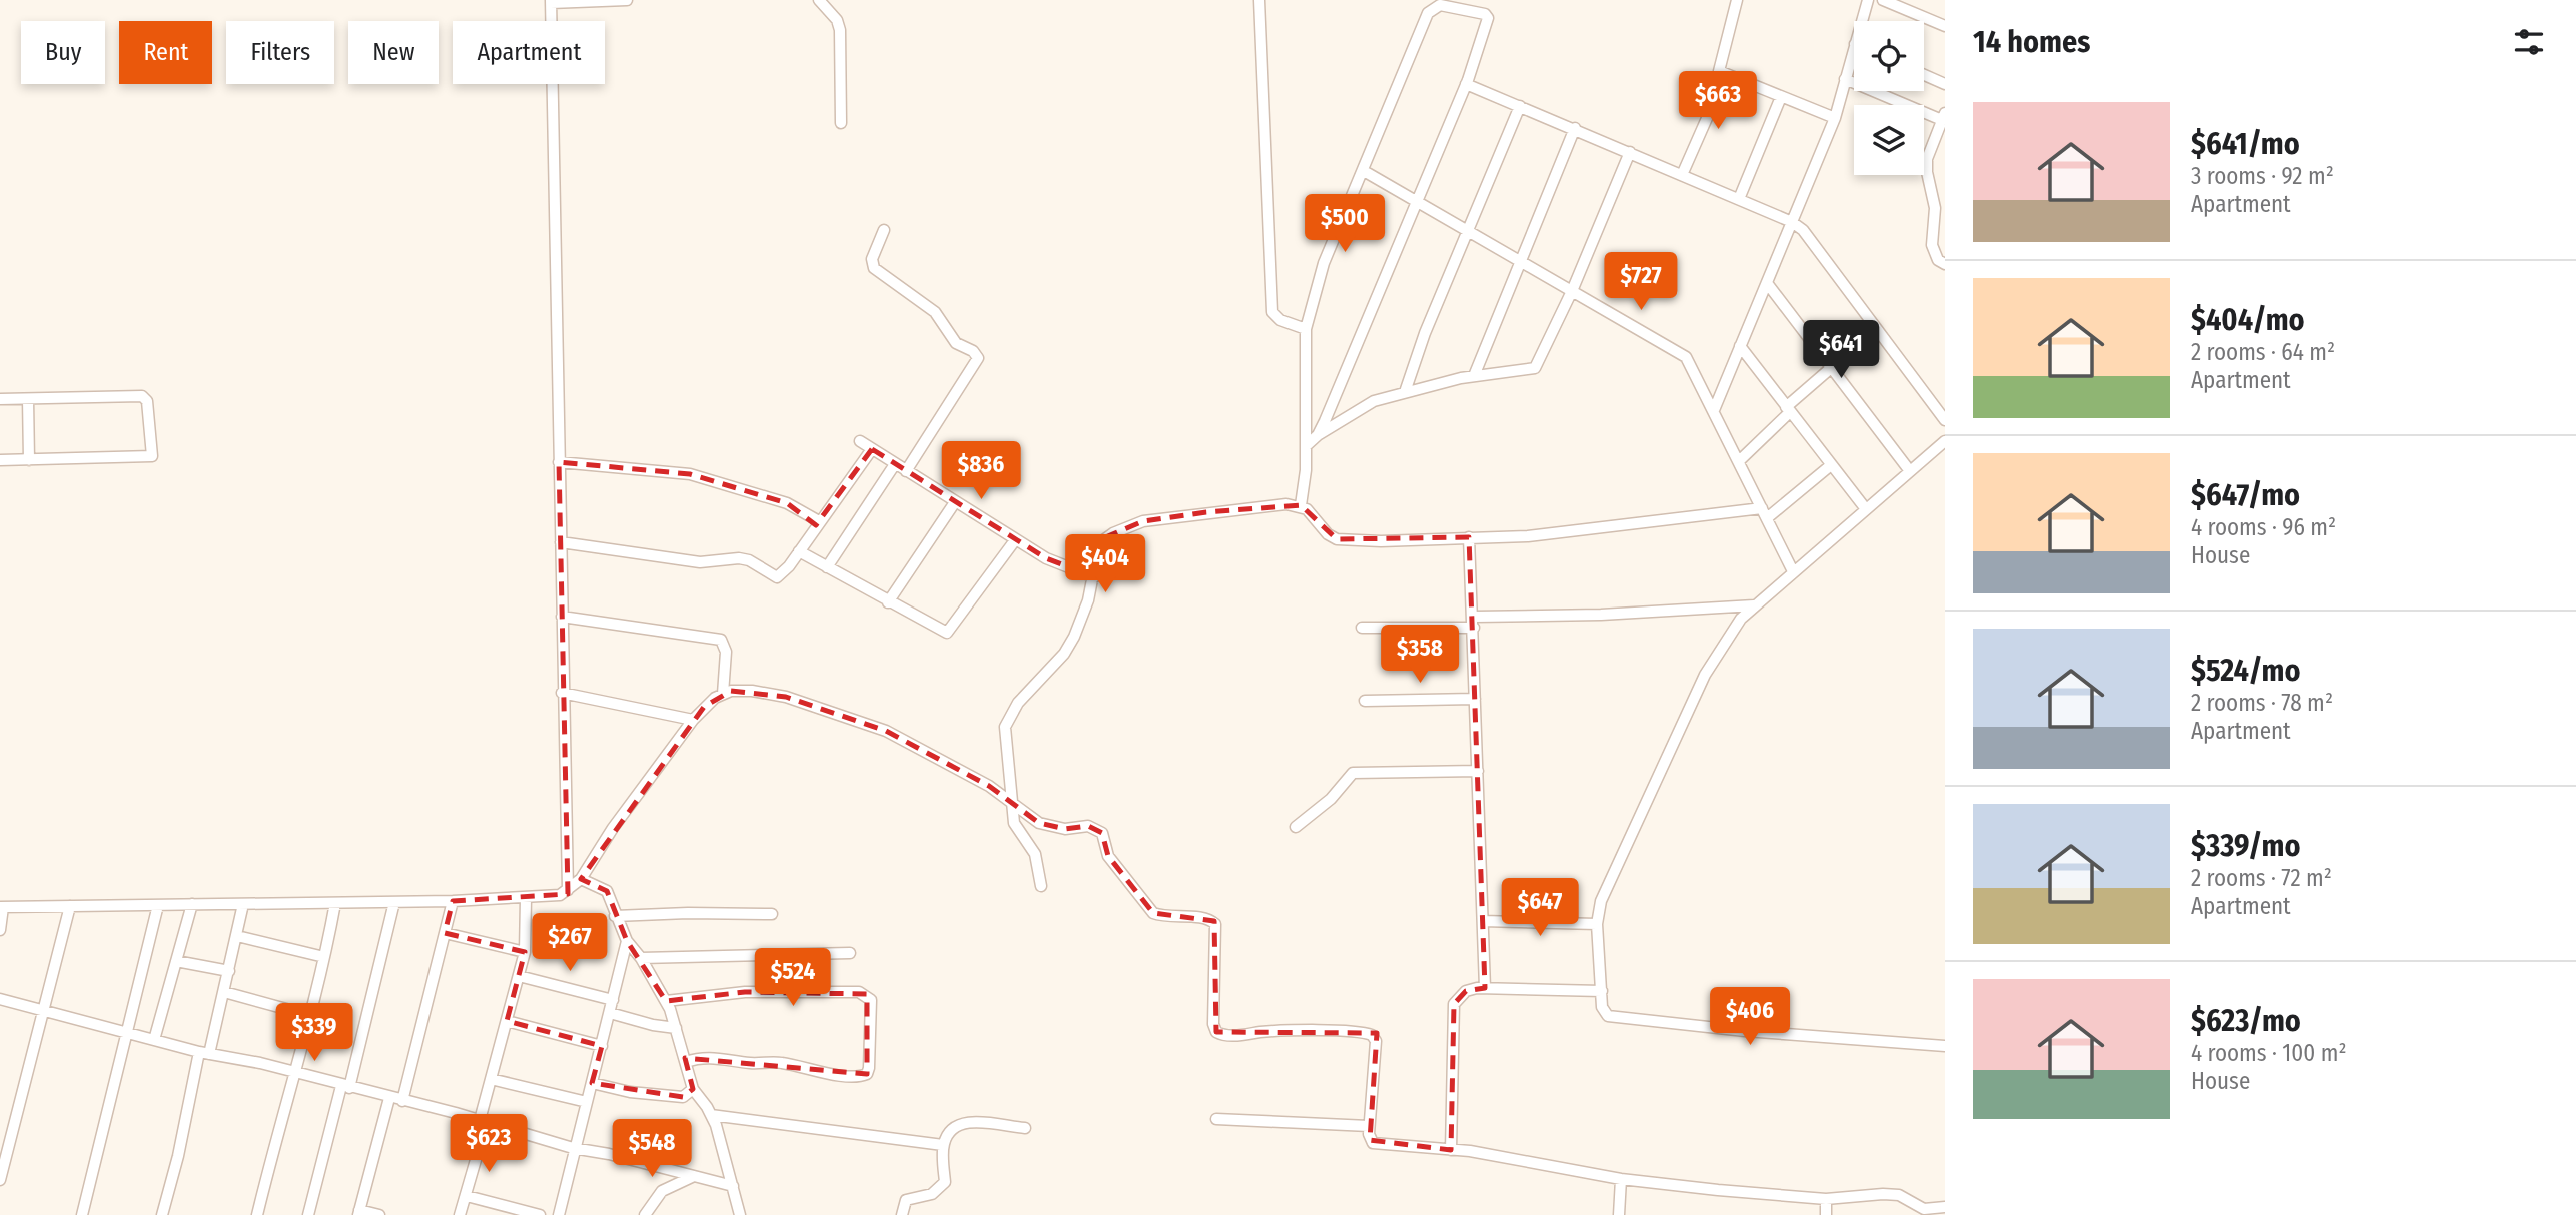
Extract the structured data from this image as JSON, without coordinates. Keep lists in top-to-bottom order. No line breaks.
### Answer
{"page":{"heading":"14 homes","chip":["Buy","Rent","Filters","New","Apartment"],"price":["$663","$500","$727","$641","$836","$404","$358","$647","$267","$524","$406","$339","$623","$548"],"list":[{"name":"$641/mo","note":"3 rooms · 92 m² · Apartment"},{"name":"$404/mo","note":"2 rooms · 64 m² · Apartment"},{"name":"$647/mo","note":"4 rooms · 96 m² · House"},{"name":"$524/mo","note":"2 rooms · 78 m² · Apartment"},{"name":"$339/mo","note":"2 rooms · 72 m² · Apartment"},{"name":"$623/mo","note":"4 rooms · 100 m² · House"}]}}
